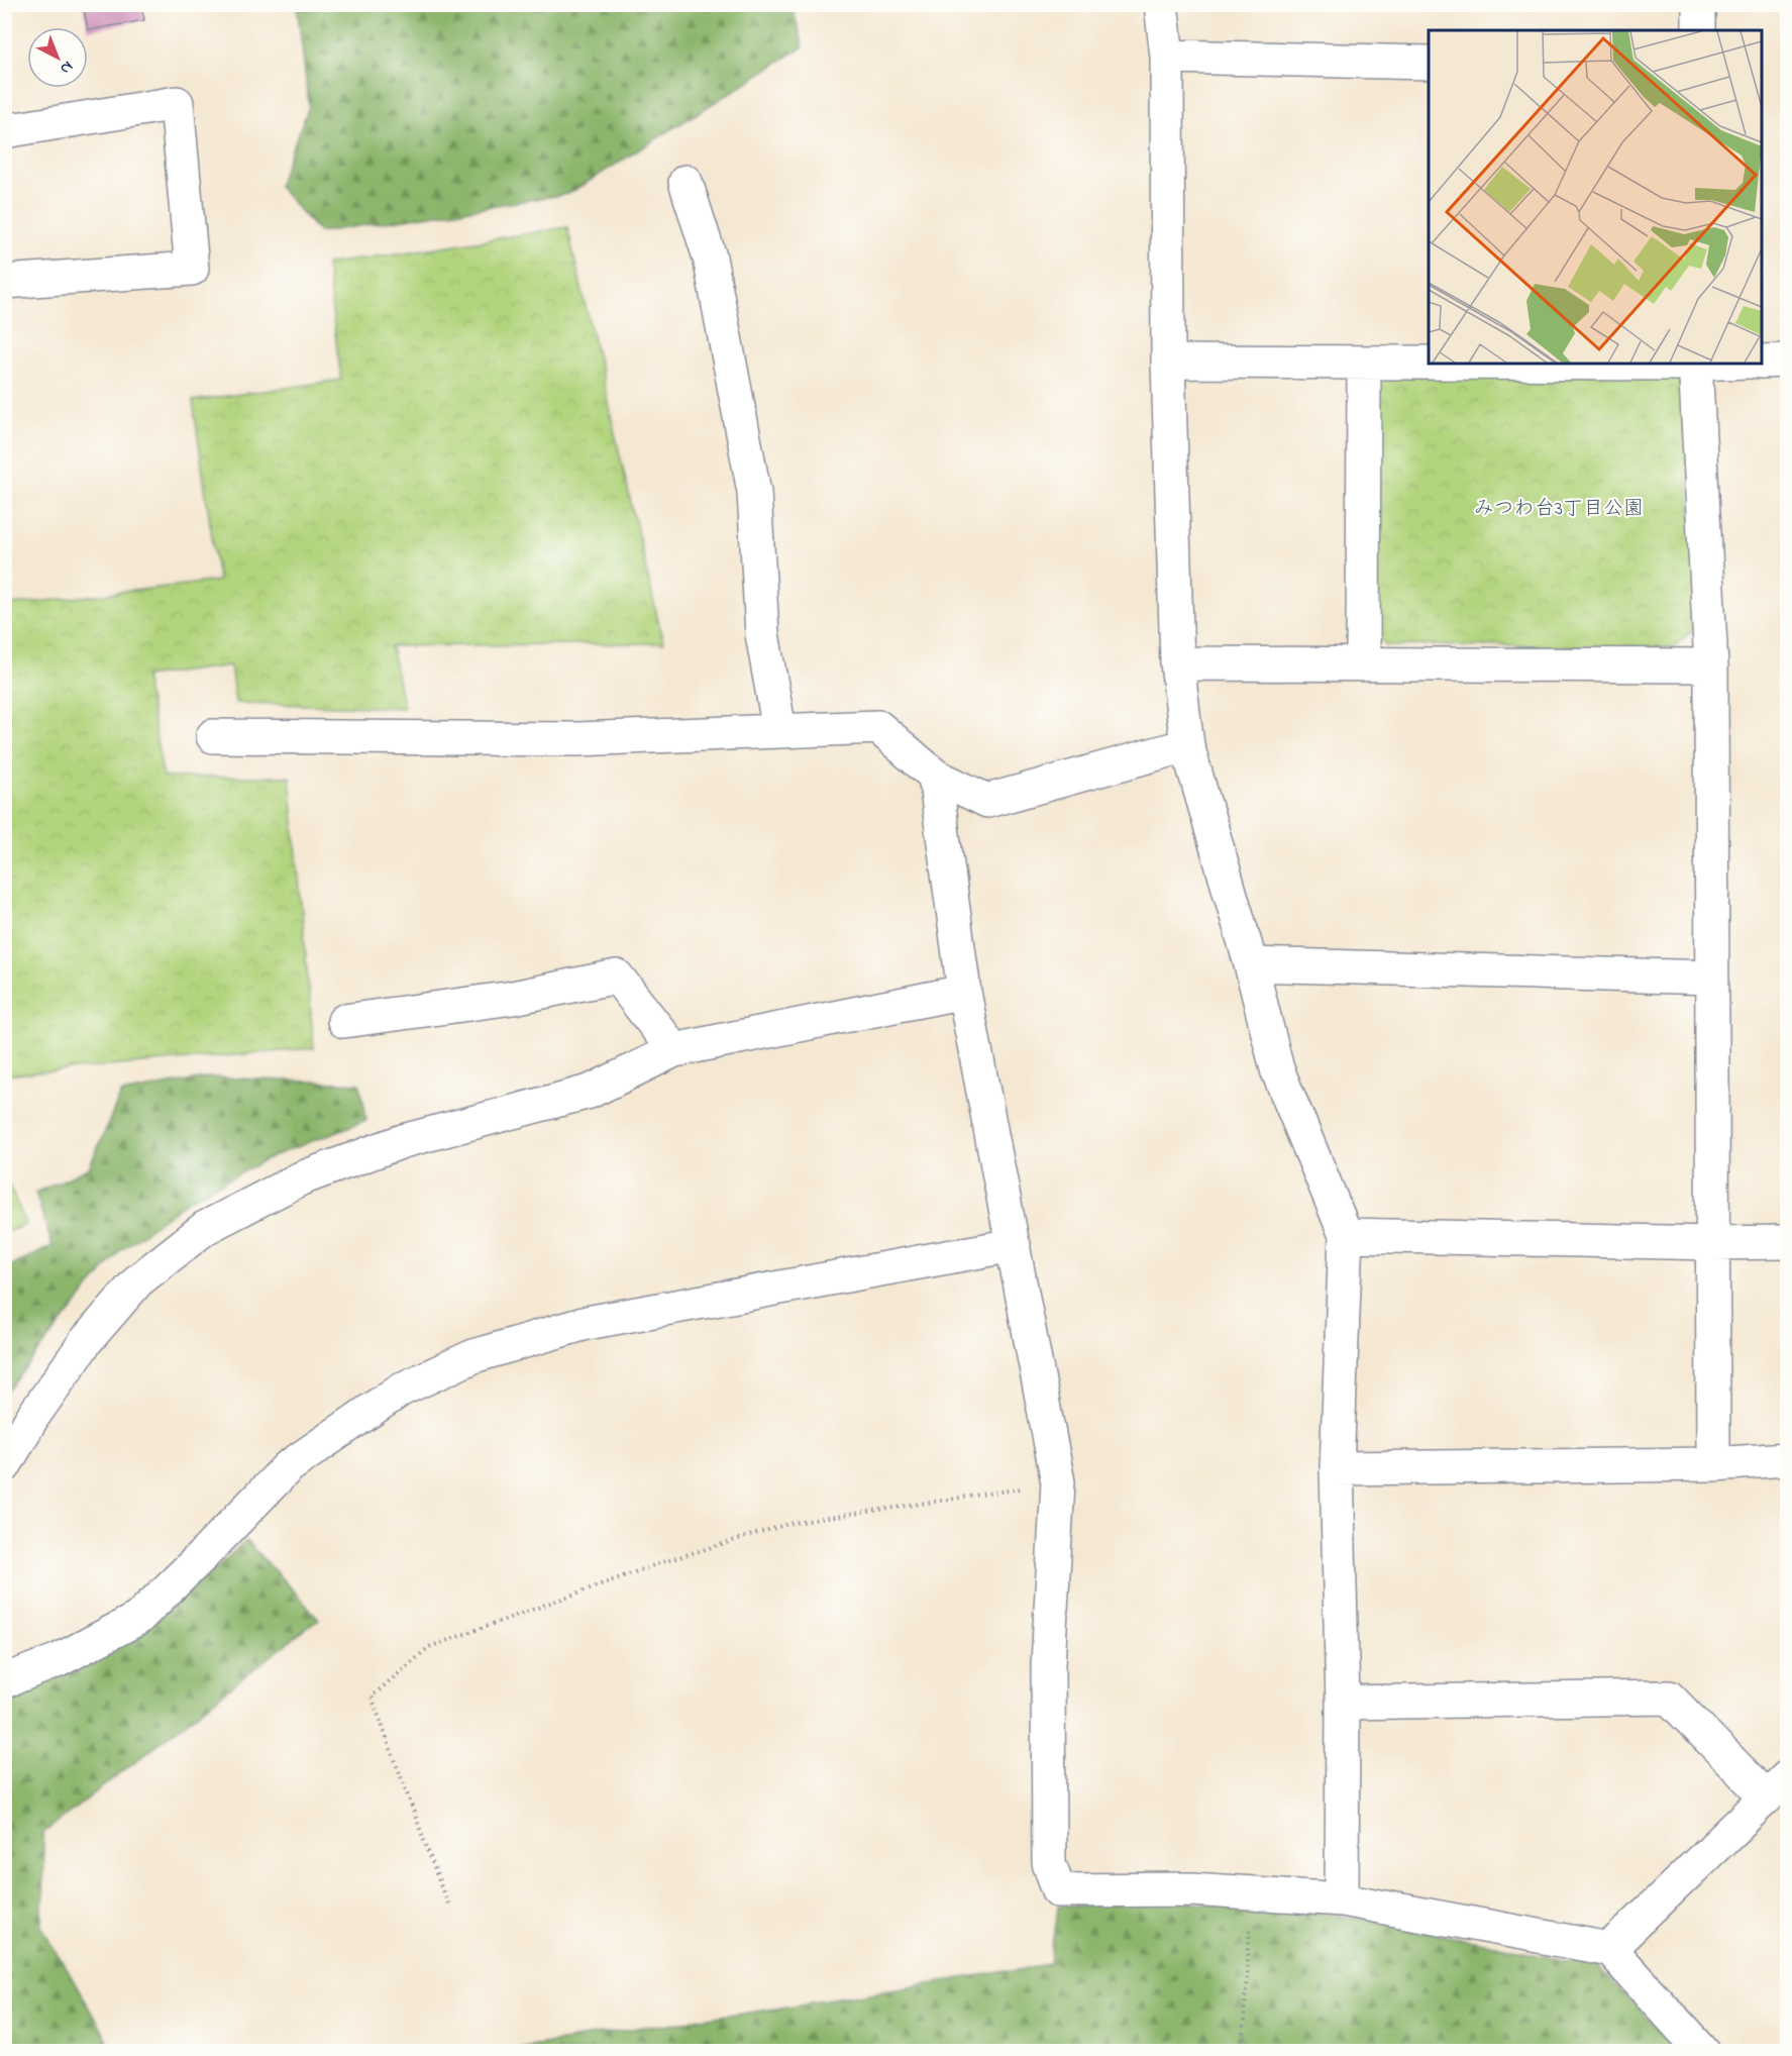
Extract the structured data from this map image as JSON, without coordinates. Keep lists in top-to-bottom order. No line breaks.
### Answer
{"parks":["みつわ台3丁目公園"],"north":"bottom right"}
